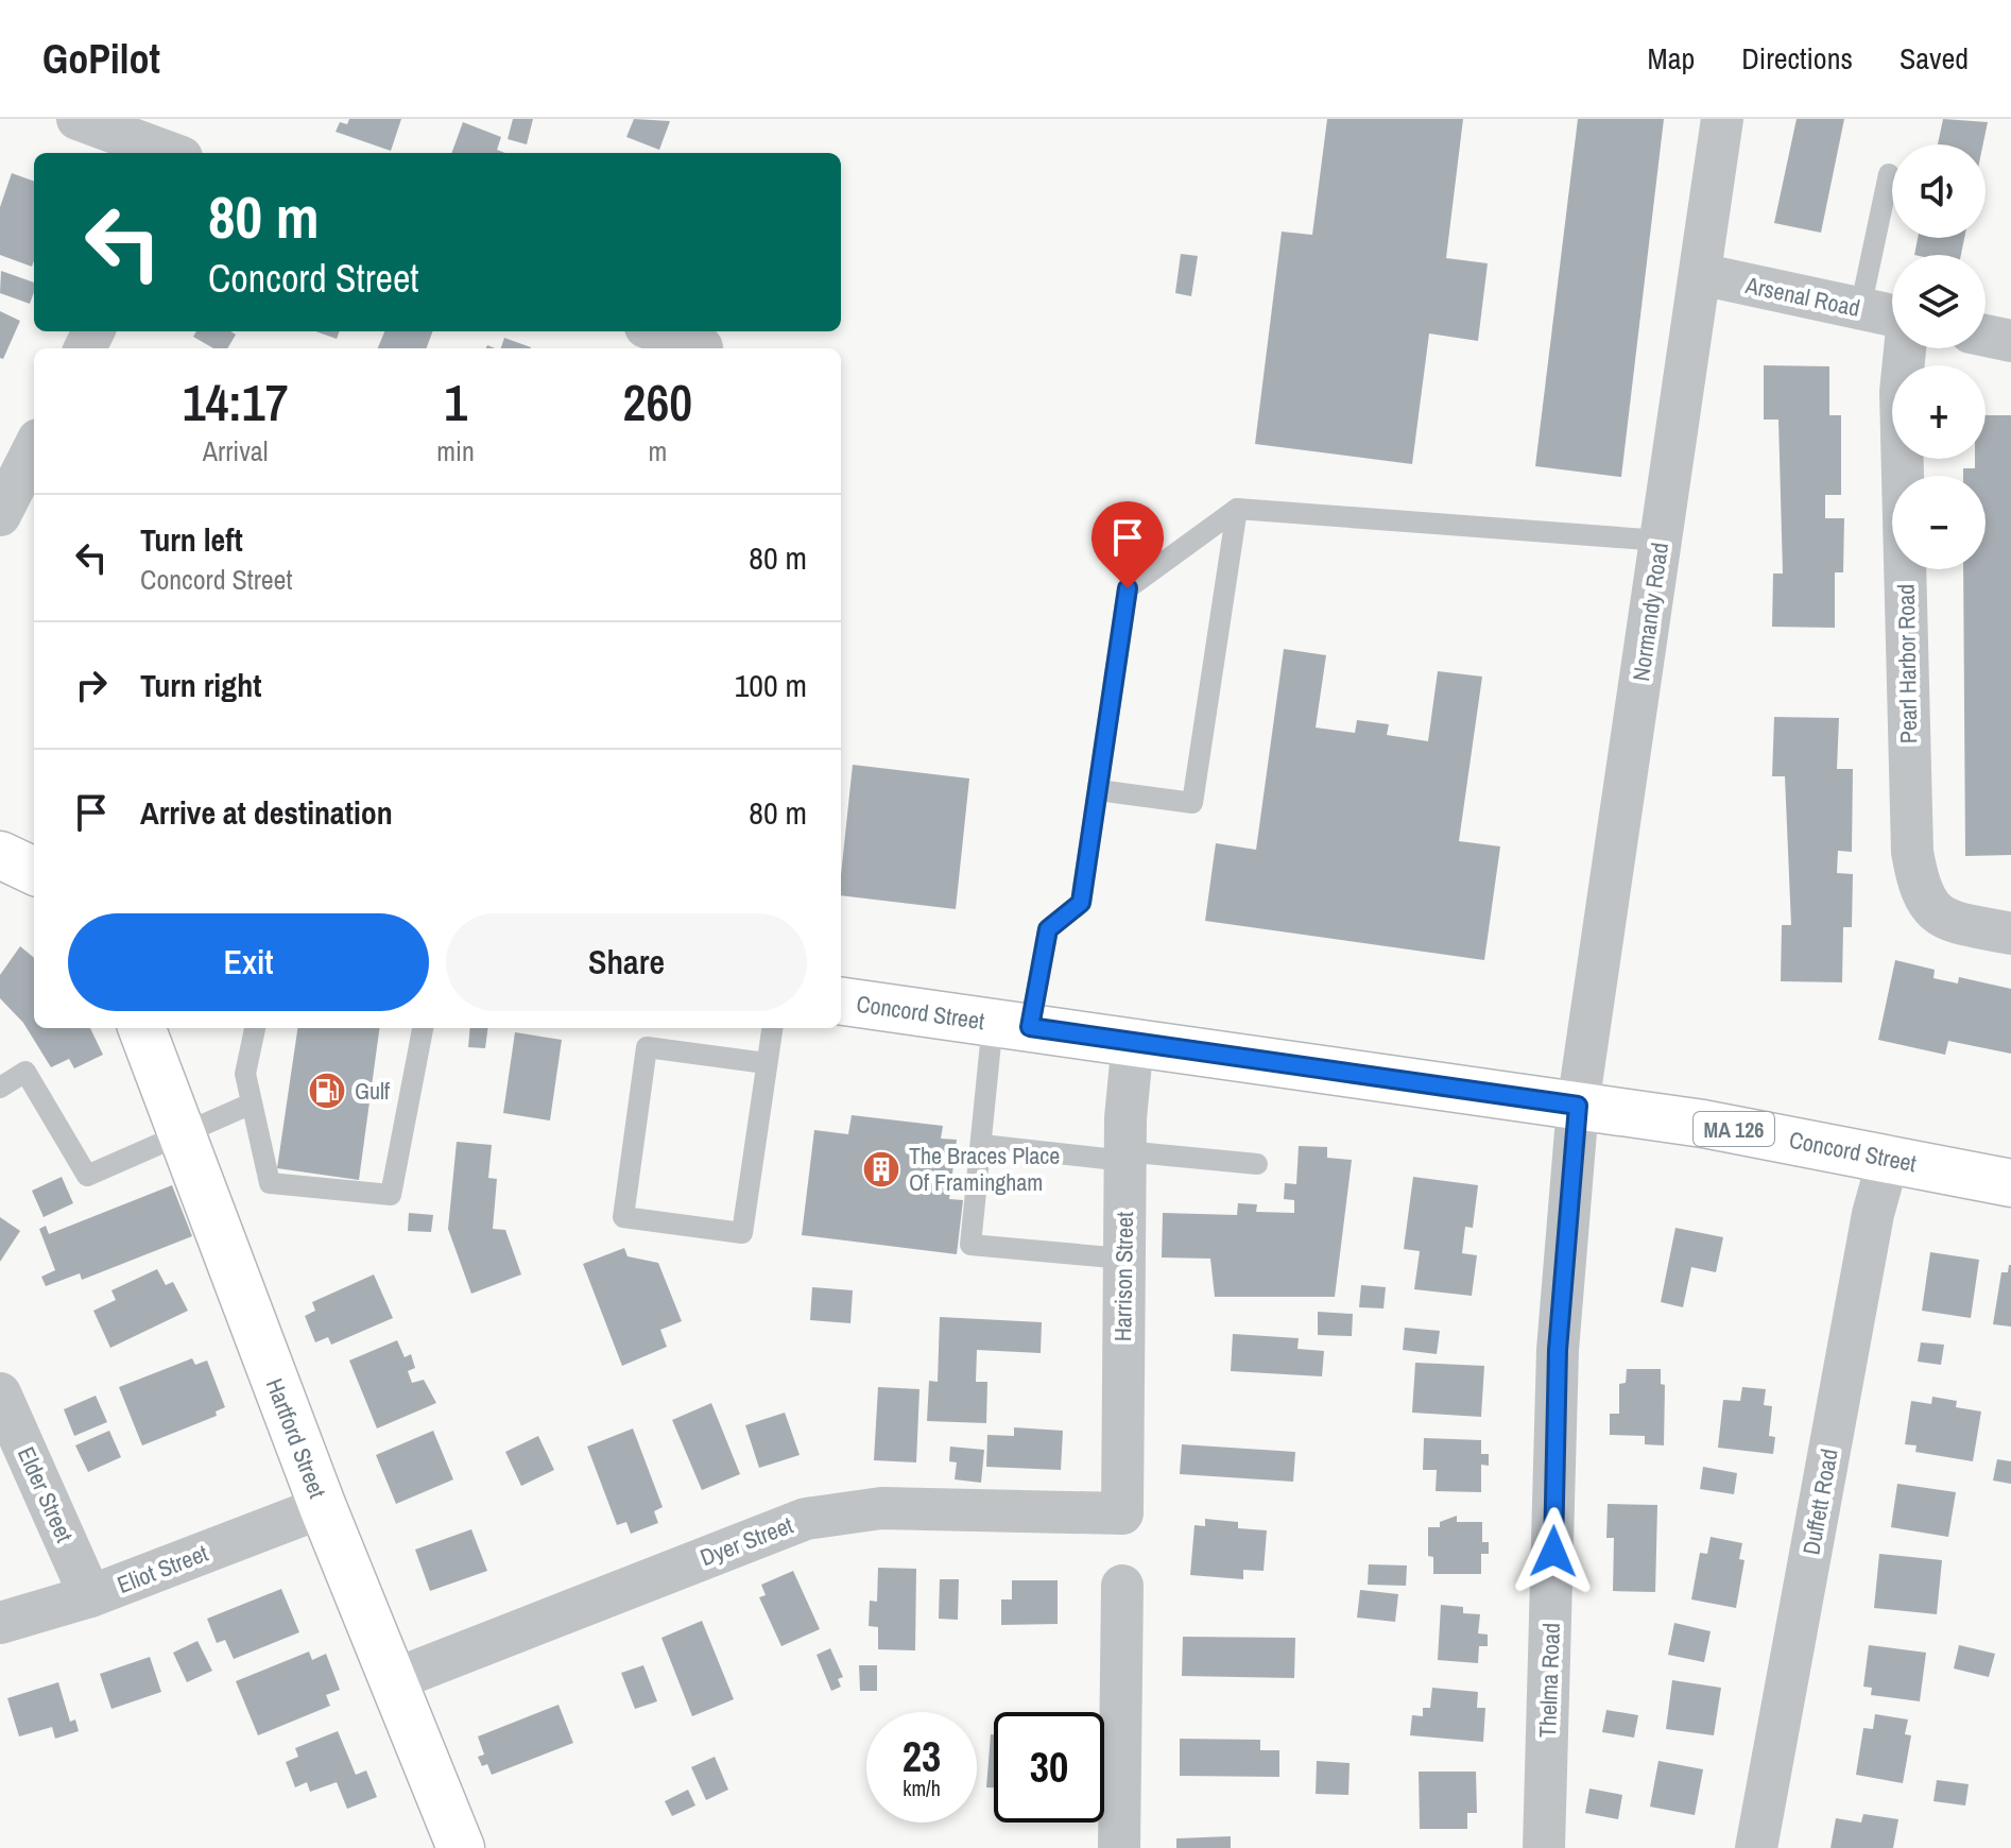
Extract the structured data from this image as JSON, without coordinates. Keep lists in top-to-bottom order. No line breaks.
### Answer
{"streets":{"main road":["Concord Street","MA 126","Hartford Street"],"street":["Arsenal Road","Normandy Road","Pearl Harbor Road","Harrison Street","Elder Street","Duffett Road","Dyer Street","Eliot Street","Thelma Road"]},"crossings":[["Arsenal Road","Normandy Road"],["Normandy Road","Concord Street"],["Normandy Road","Thelma Road"],["Concord Street","Harrison Street"],["Concord Street","Duffett Road"],["Concord Street","Thelma Road"],["Harrison Street","Dyer Street"],["Hartford Street","Dyer Street"],["Hartford Street","Eliot Street"],["Elder Street","Eliot Street"]],"places":{"fuel station":["Gulf"],"building":["The Braces Place Of Framingham"]},"page":{"header":"GoPilot","nav":["Map","Directions","Saved"],"map_buttons":["+","−"],"turn":["80 m","Concord Street"],"eta":["14:17","Arrival","1","min","260","m"],"list":[{"name":"Turn left","note":"Concord Street","value":"80 m"},{"name":"Turn right","value":"100 m"},{"name":"Arrive at destination","value":"80 m"}],"buttons":["Exit","Share"],"speed":"23 km/h","limit":"30"}}
